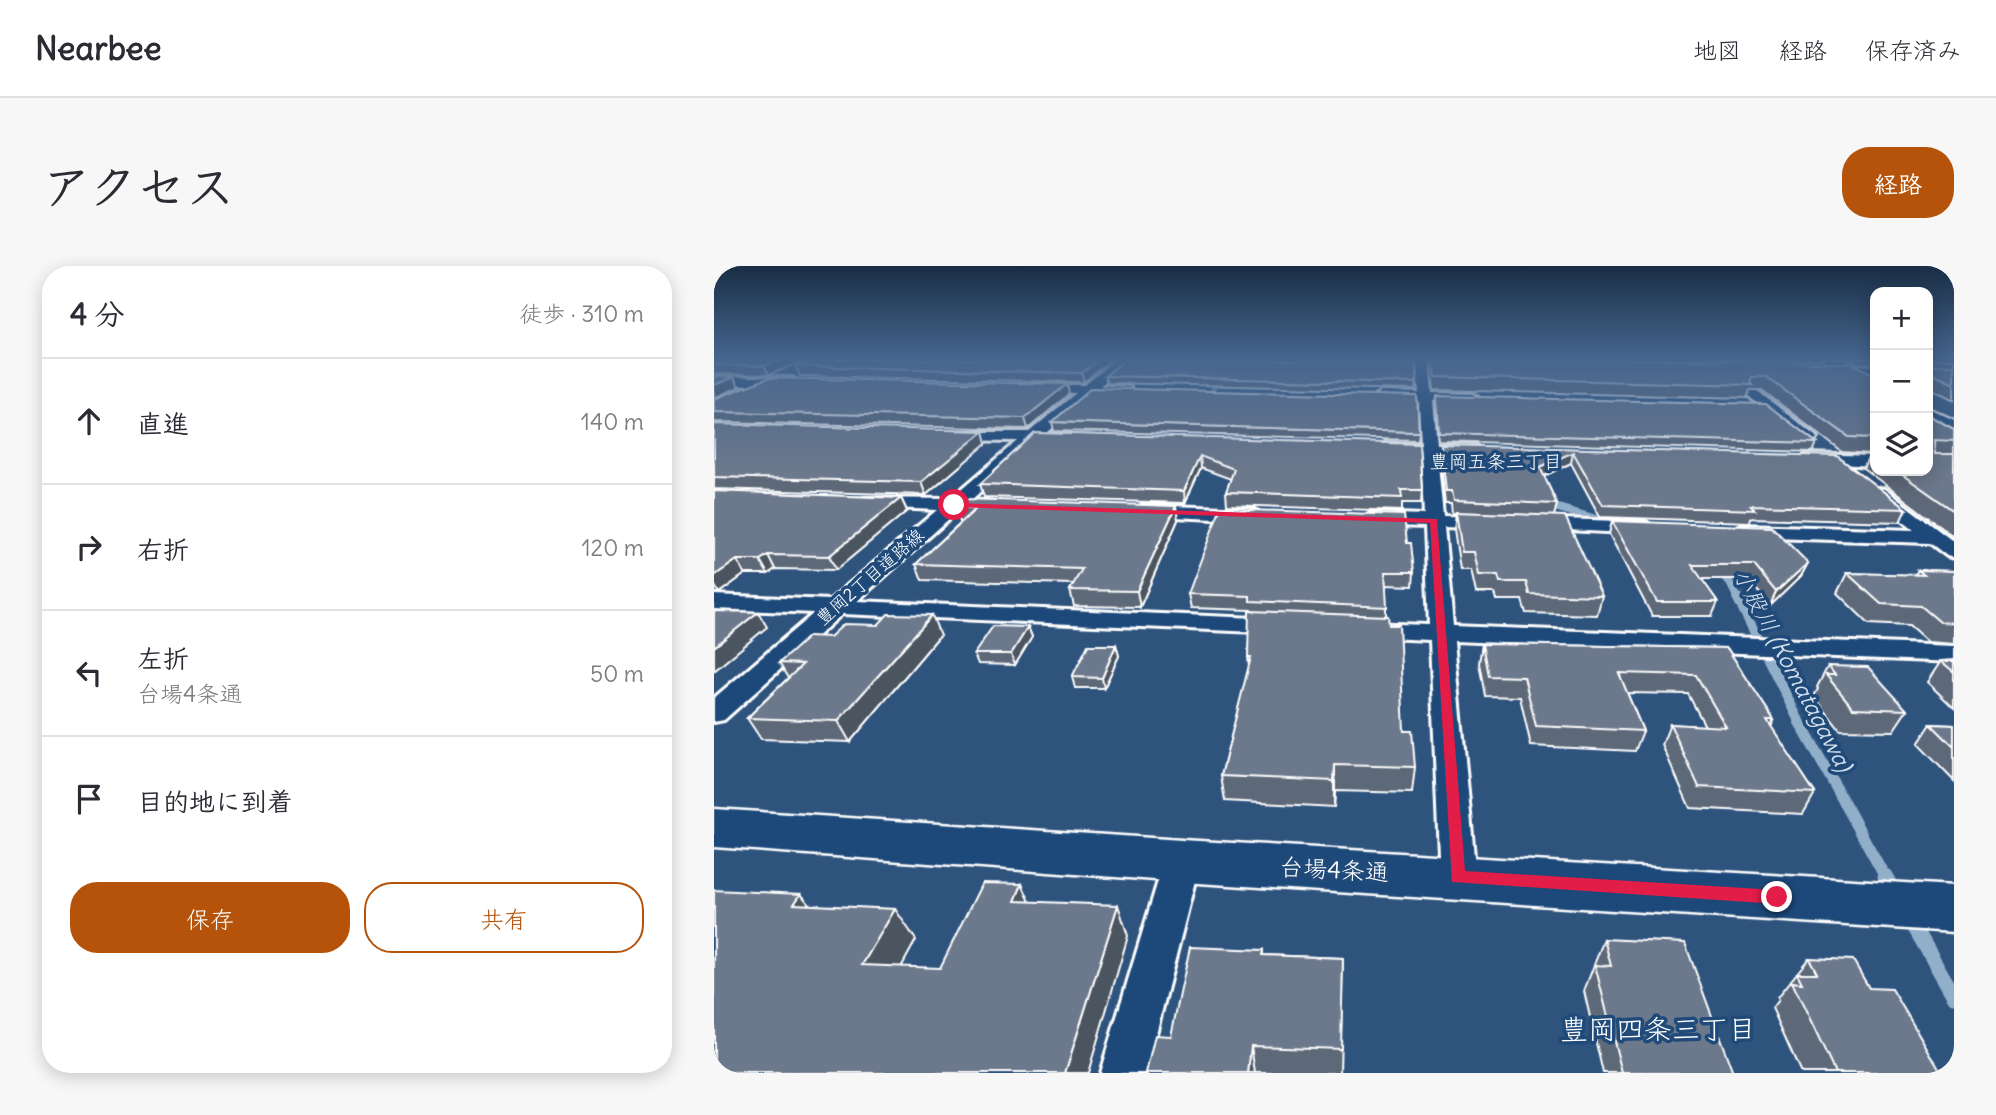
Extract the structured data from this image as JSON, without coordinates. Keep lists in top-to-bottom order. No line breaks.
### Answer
{"streets":{"street":["豊岡2丁目道路線","台場4条通"]},"districts":["豊岡五条三丁目","豊岡四条三丁目"],"water":["小股川 (Komatagawa)"],"page":{"header":"Nearbee","nav":["地図","経路","保存済み"],"title":"アクセス","buttons":["経路",["保存","共有"]],"heading":["4 分","徒歩 · 310 m"],"map_buttons":["+","−"],"list":[["直進","140 m"],["右折","120 m"],["左折","台場4条通","50 m"],"目的地に到着"]}}
